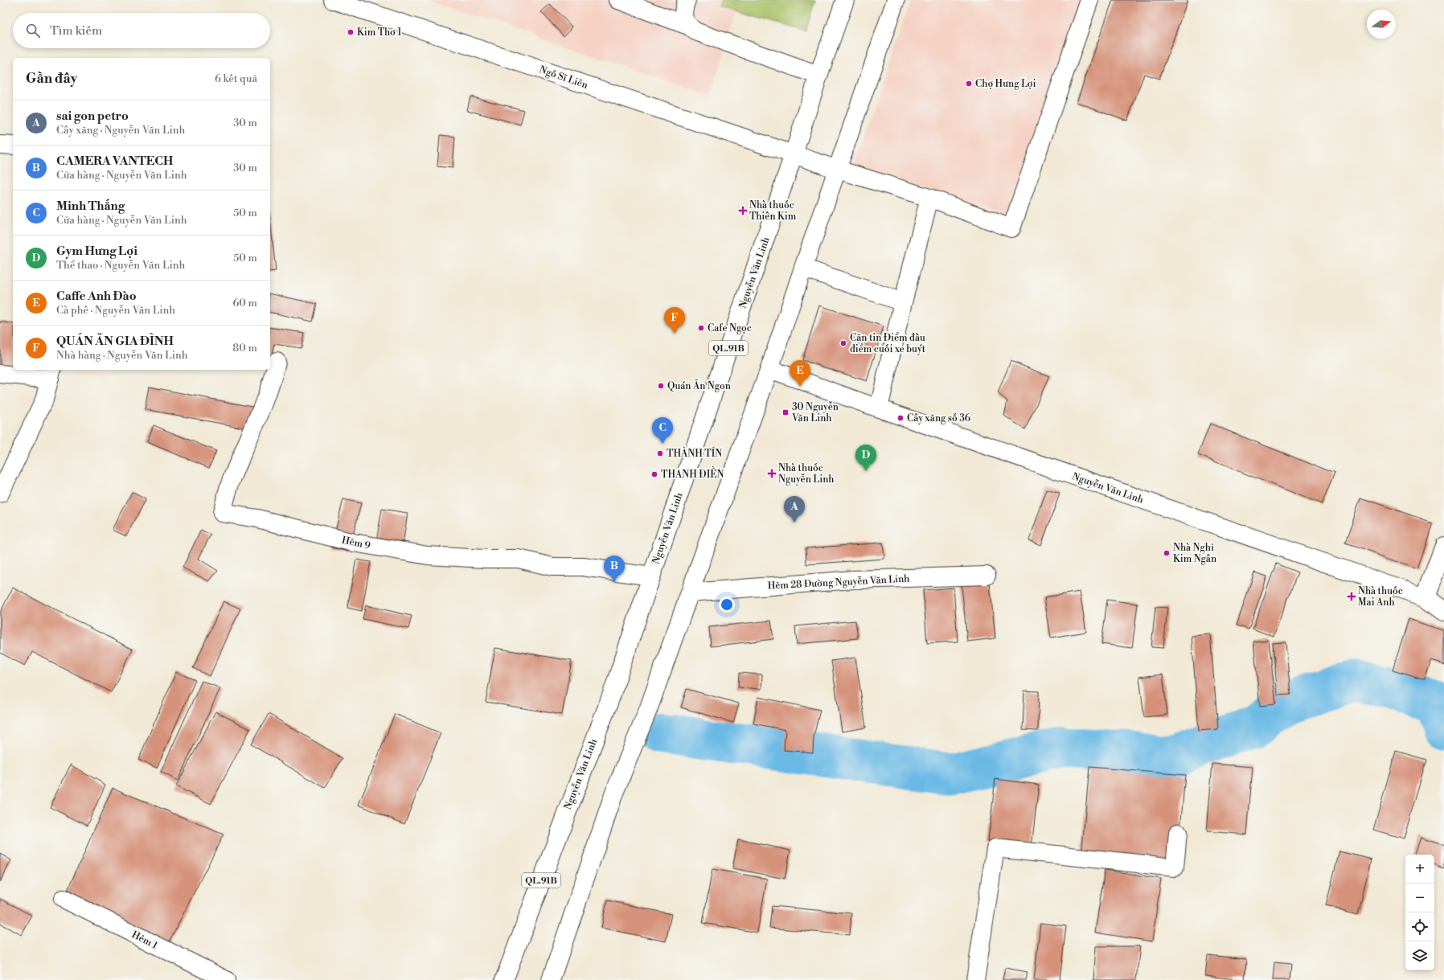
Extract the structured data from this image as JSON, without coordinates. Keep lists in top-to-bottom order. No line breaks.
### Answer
{"streets":{"main road":["Ngô Sĩ Liên","Nguyễn Văn Linh","QL.91B","Hẻm 9","Hẻm 28 Đường Nguyễn Văn Linh","Hẻm 1"]},"crossings":[["Ngô Sĩ Liên","Nguyễn Văn Linh"],["Nguyễn Văn Linh","Hẻm 9"]],"places":{"other":["Kim Thơ 1","Chợ Hưng Lợi","Cafe Ngọc","Căn tin Điểm đầu điểm cuối xe buýt","Quán Ăn Ngon","Cây xăng số 36","THÀNH TÍN","THANH ĐIỀN","Nhà Nghỉ Kim Ngân"],"health":["Nhà thuốc Thiên Kim","Nhà thuốc Nguyễn Linh","Nhà thuốc Mai Anh"],"transit":["30 Nguyễn Văn Linh"]},"north":"right","page":{"search":"Tìm kiếm","heading":["Gần đây","6 kết quả"],"list":[{"mark":"A","name":"sai gon petro","note":"Cây xăng · Nguyễn Văn Linh","value":"30 m"},{"mark":"B","name":"CAMERA VANTECH","note":"Cửa hàng · Nguyễn Văn Linh","value":"30 m"},{"mark":"C","name":"Minh Thắng","note":"Cửa hàng · Nguyễn Văn Linh","value":"50 m"},{"mark":"D","name":"Gym Hưng Lợi","note":"Thể thao · Nguyễn Văn Linh","value":"50 m"},{"mark":"E","name":"Caffe Anh Đào","note":"Cà phê · Nguyễn Văn Linh","value":"60 m"},{"mark":"F","name":"QUÁN ĂN GIA ĐÌNH","note":"Nhà hàng · Nguyễn Văn Linh","value":"80 m"}],"pins":["F","E","C","D","A","B"],"map_buttons":["+","−"]}}
